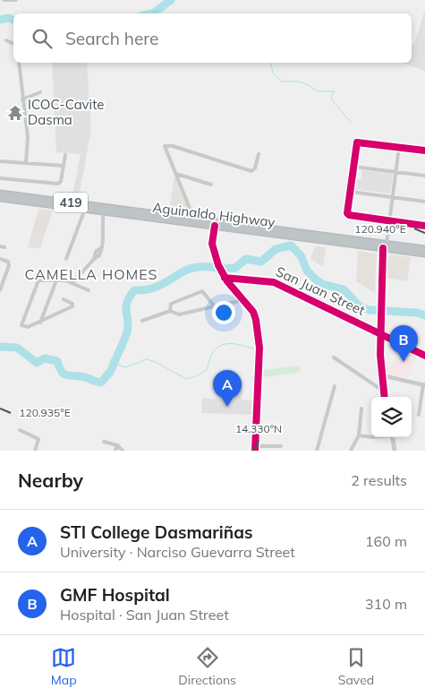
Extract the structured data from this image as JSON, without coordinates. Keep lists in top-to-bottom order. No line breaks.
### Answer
{"streets":{"highway":["419","Aguinaldo Highway"],"street":["San Juan Street"]},"districts":["CAMELLA HOMES"],"places":{"temple":["ICOC-Cavite Dasma"]},"page":{"search":"Search here","pins":["B","A"],"heading":["Nearby","2 results"],"list":[{"mark":"A","name":"STI College Dasmariñas","note":"University · Narciso Guevarra Street","value":"160 m"},{"mark":"B","name":"GMF Hospital","note":"Hospital · San Juan Street","value":"310 m"}],"nav":["Map","Directions","Saved"]},"coordinates":["120.940°E","120.935°E","14.330°N"]}
